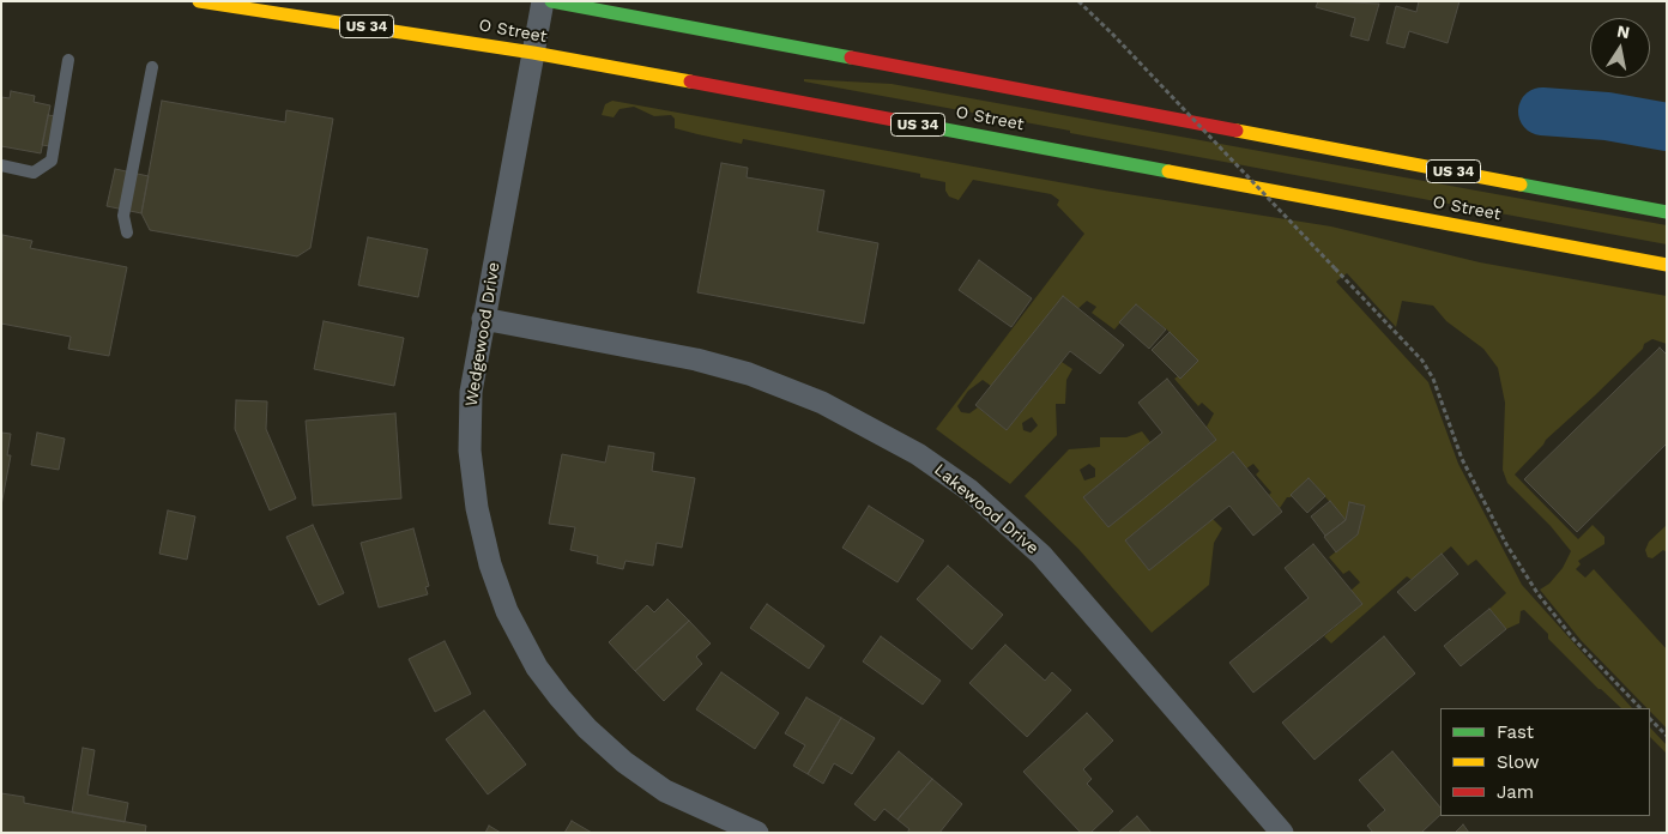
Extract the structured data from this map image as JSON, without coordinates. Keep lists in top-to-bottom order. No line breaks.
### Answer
{"streets":{"main road":["US 34","O Street"],"street":["Wedgewood Drive","Lakewood Drive"]},"crossings":[["O Street","Wedgewood Drive"],["Wedgewood Drive","Lakewood Drive"]],"legend":["Fast","Slow","Jam"],"north":"top"}
